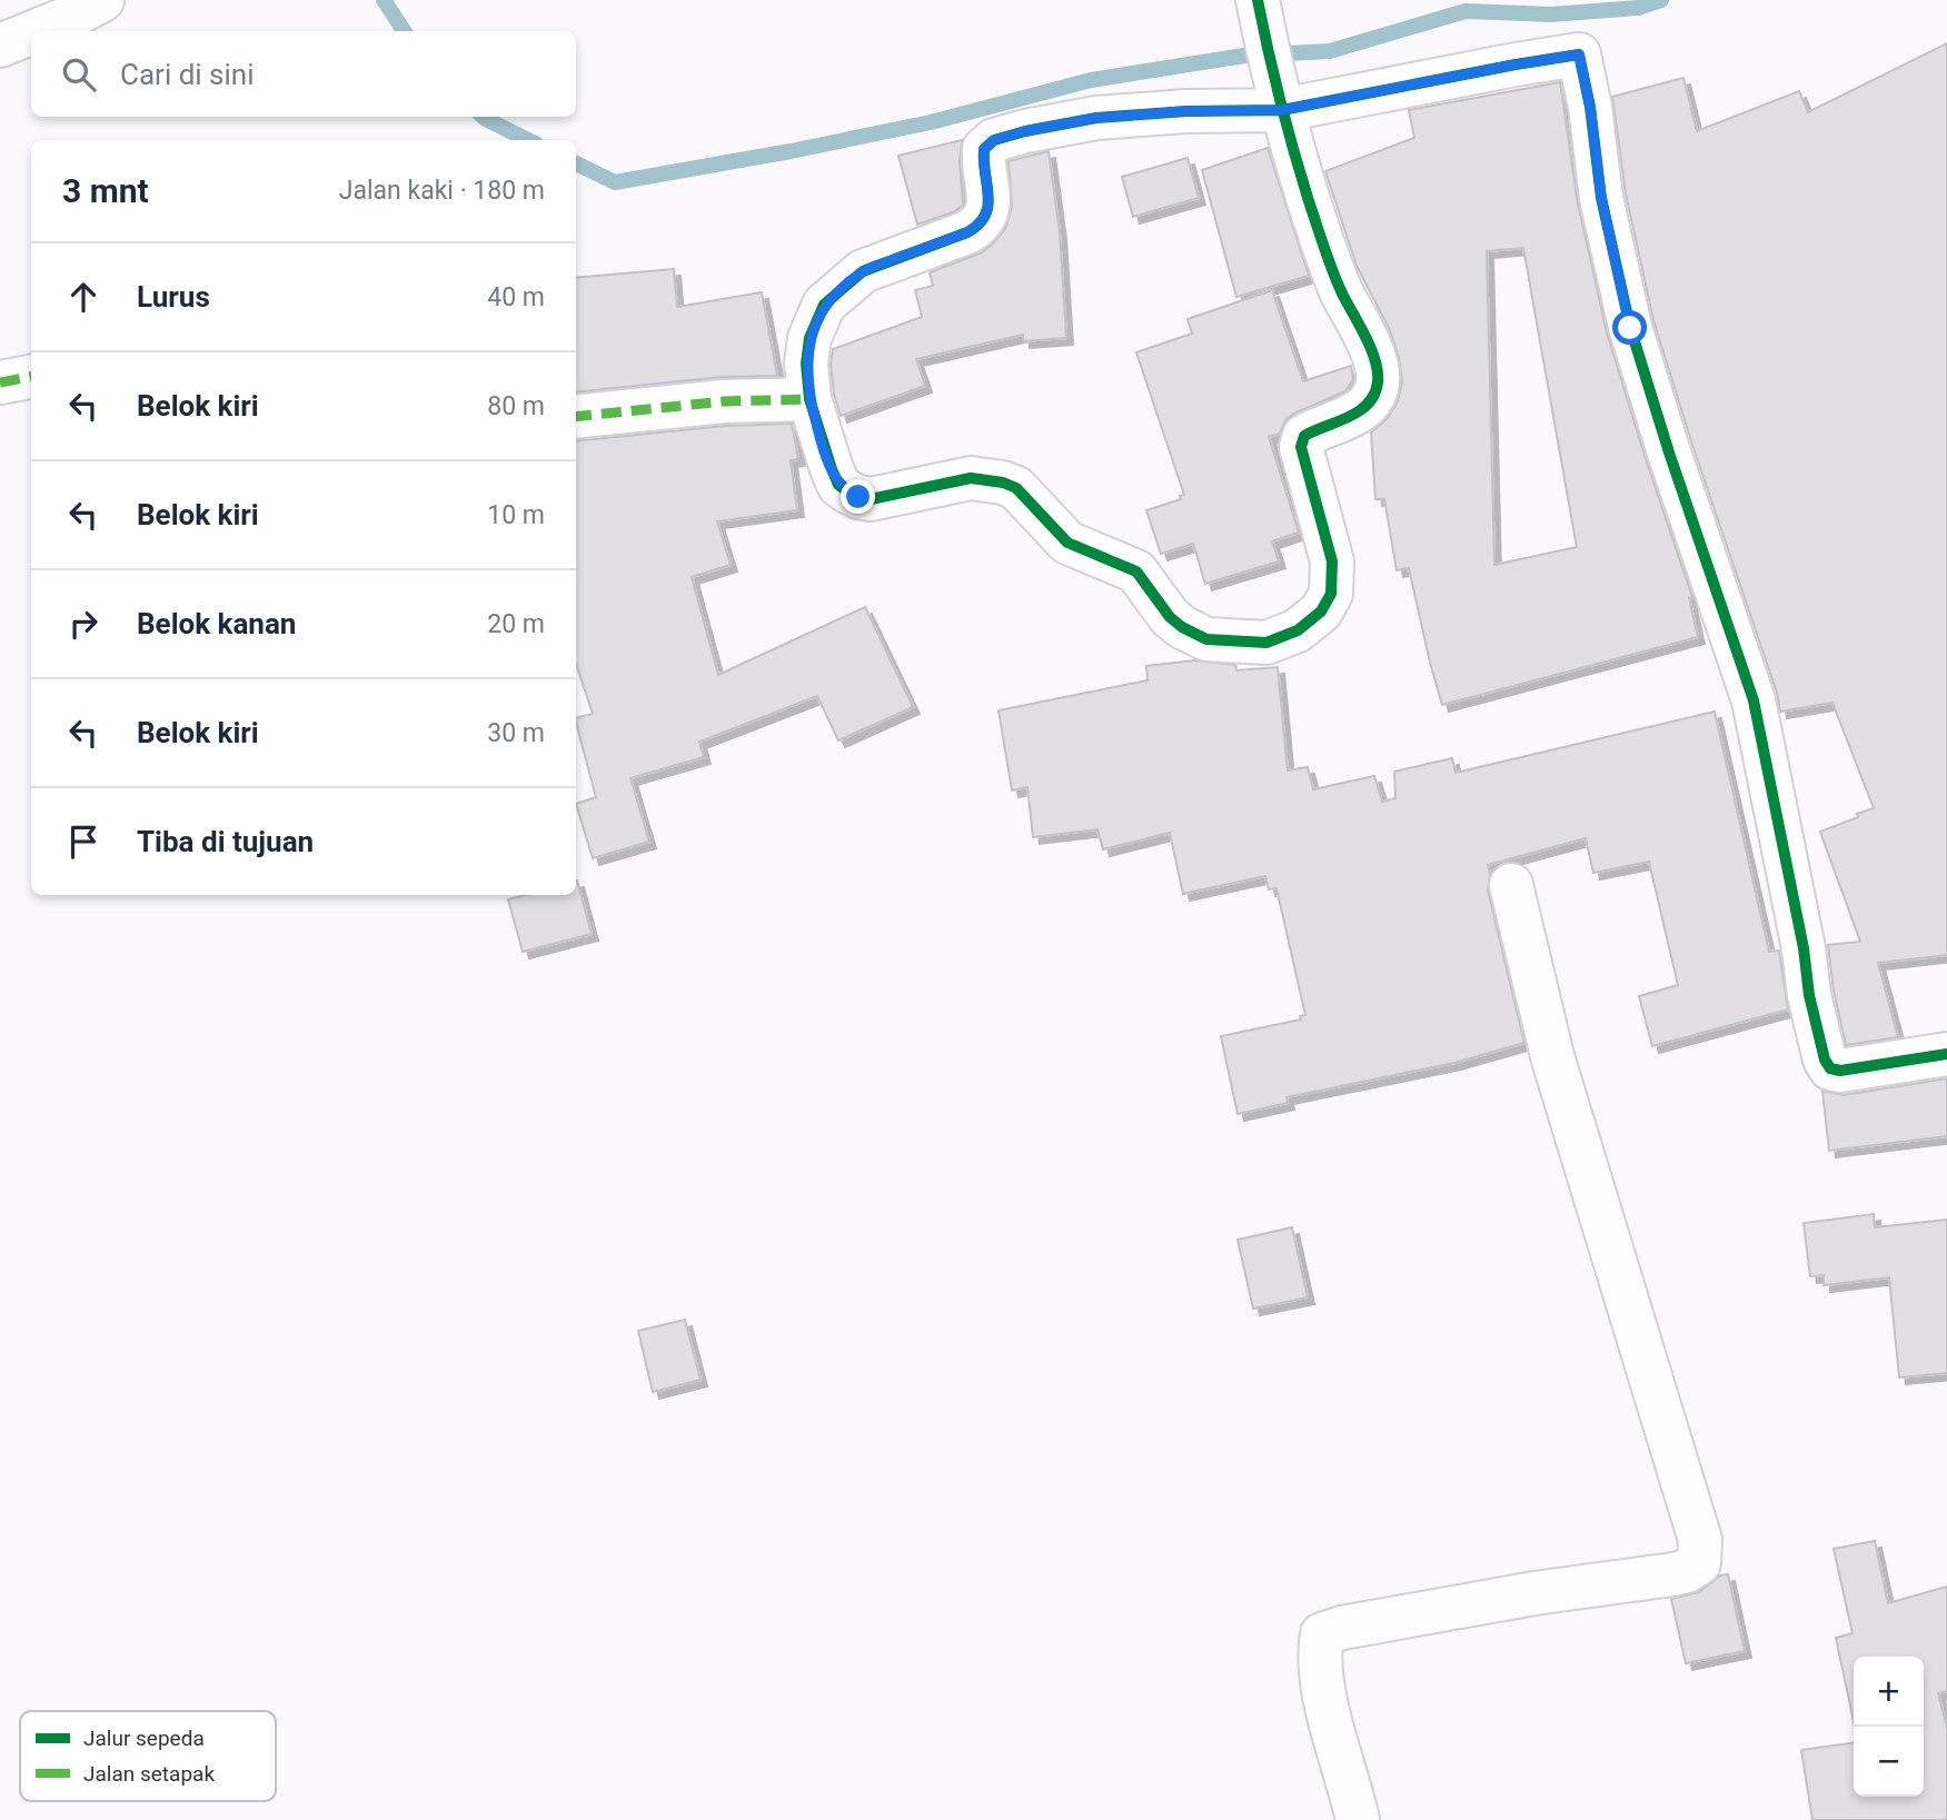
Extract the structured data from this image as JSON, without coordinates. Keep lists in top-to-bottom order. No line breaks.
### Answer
{"legend":["Jalur sepeda","Jalan setapak"],"page":{"search":"Cari di sini","heading":["3 mnt","Jalan kaki · 180 m"],"list":[["Lurus","40 m"],["Belok kiri","80 m"],["Belok kiri","10 m"],["Belok kanan","20 m"],["Belok kiri","30 m"],"Tiba di tujuan"],"map_buttons":["+","−"]}}
